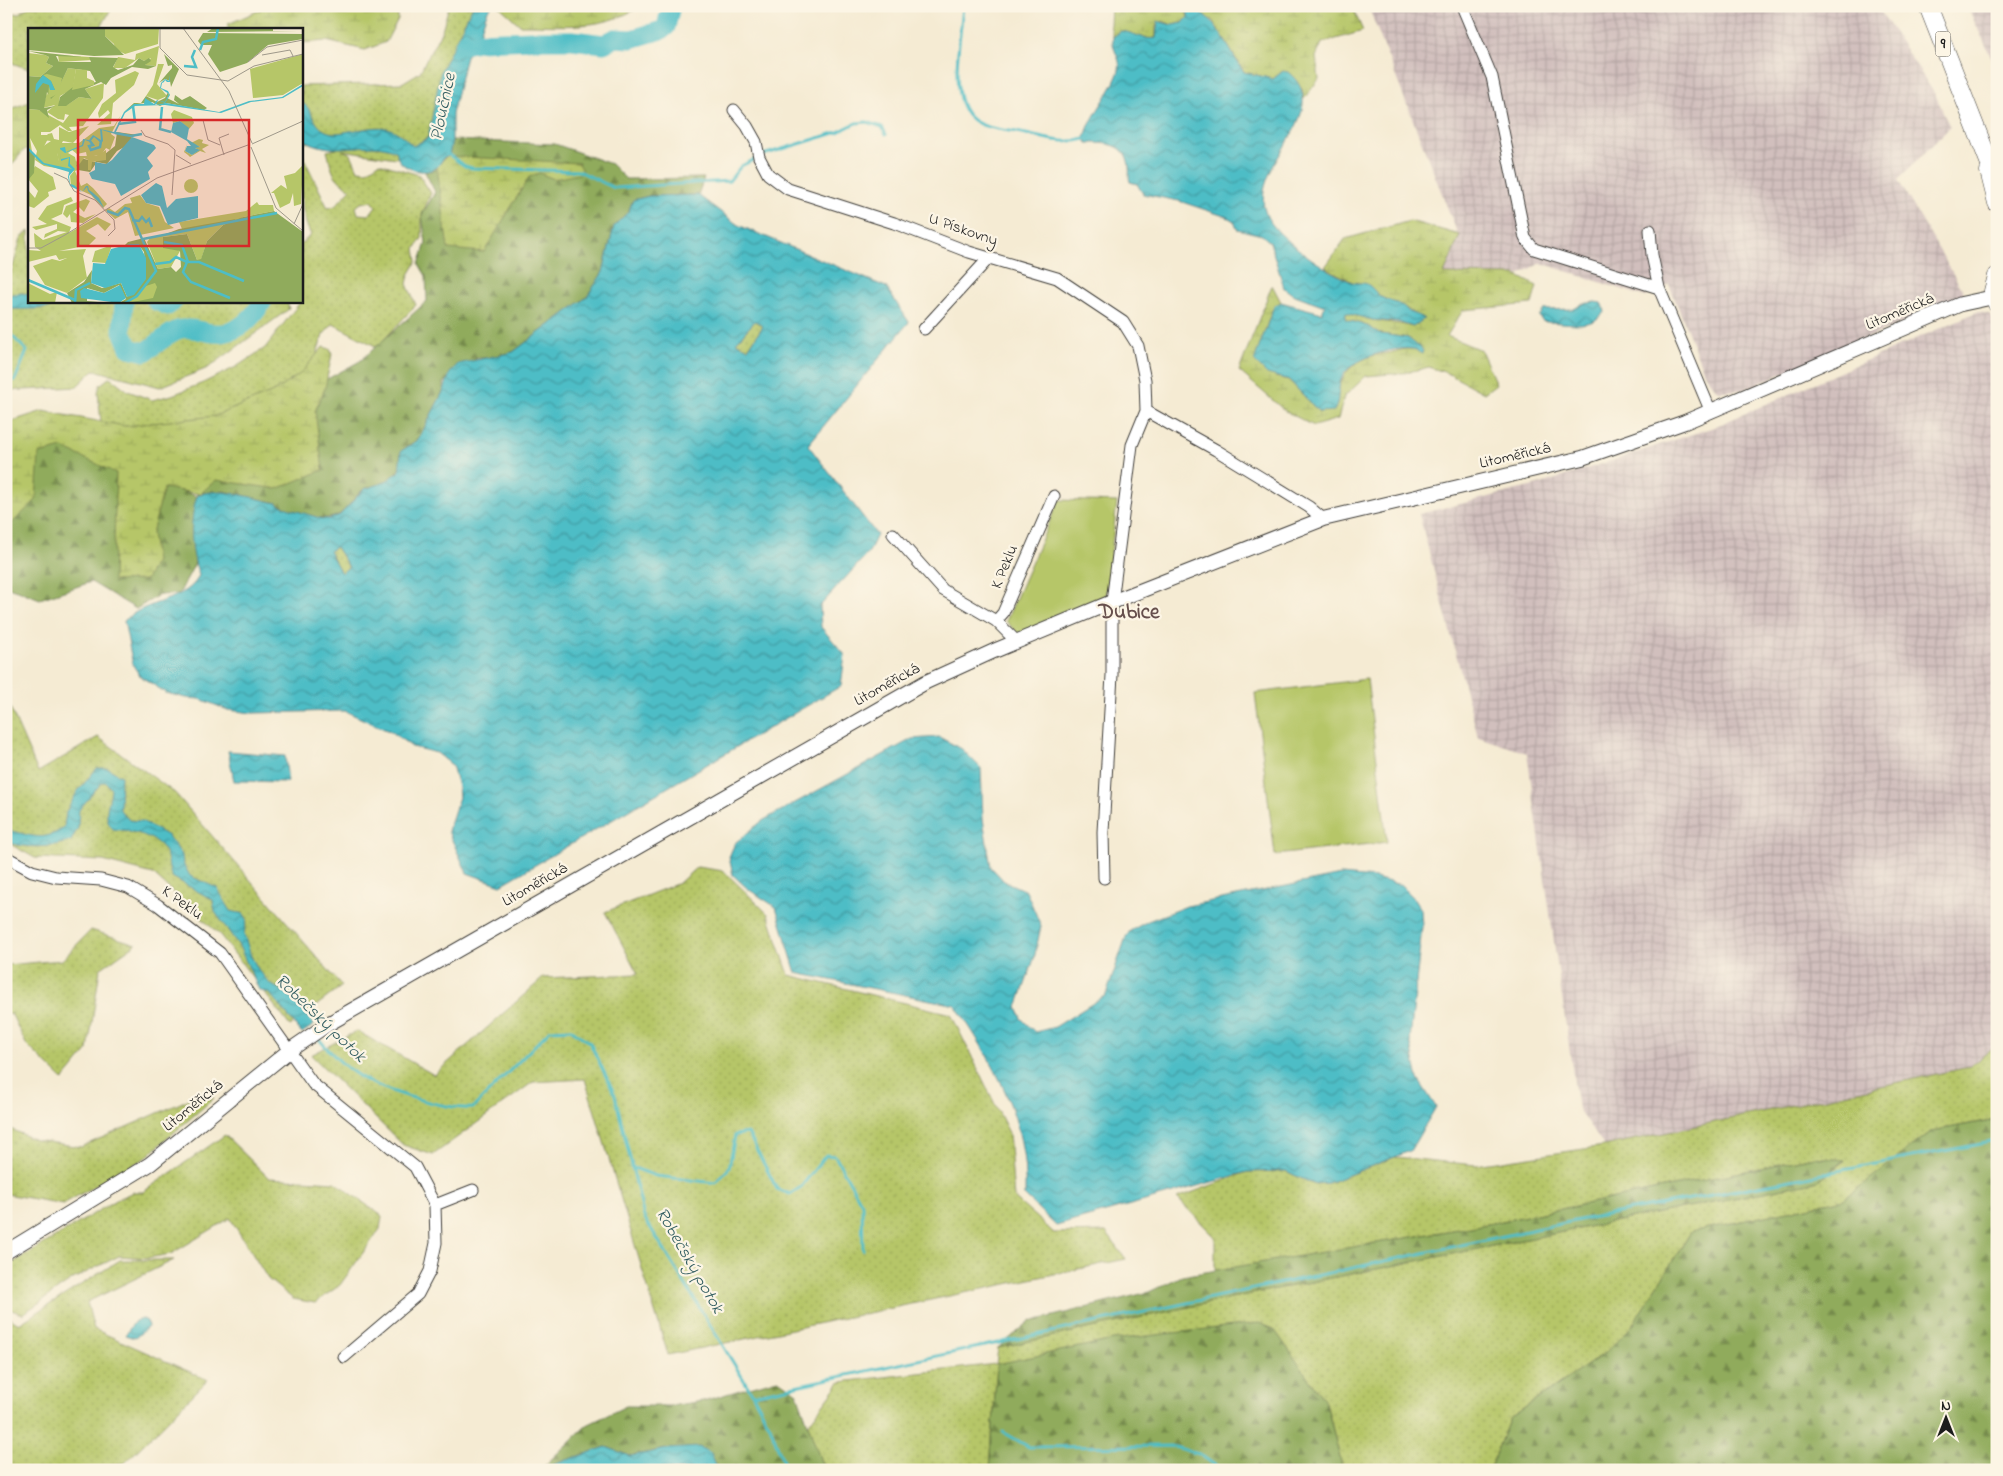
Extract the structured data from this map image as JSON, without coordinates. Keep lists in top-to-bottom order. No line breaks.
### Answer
{"streets":{"main road":["9"],"street":["U Pískovny","Litoměřická","K Peklu"]},"crossings":[["Litoměřická","K Peklu"]],"districts":["Dubice"],"water":["Ploučnice","Robečský potok"],"north":"top"}
